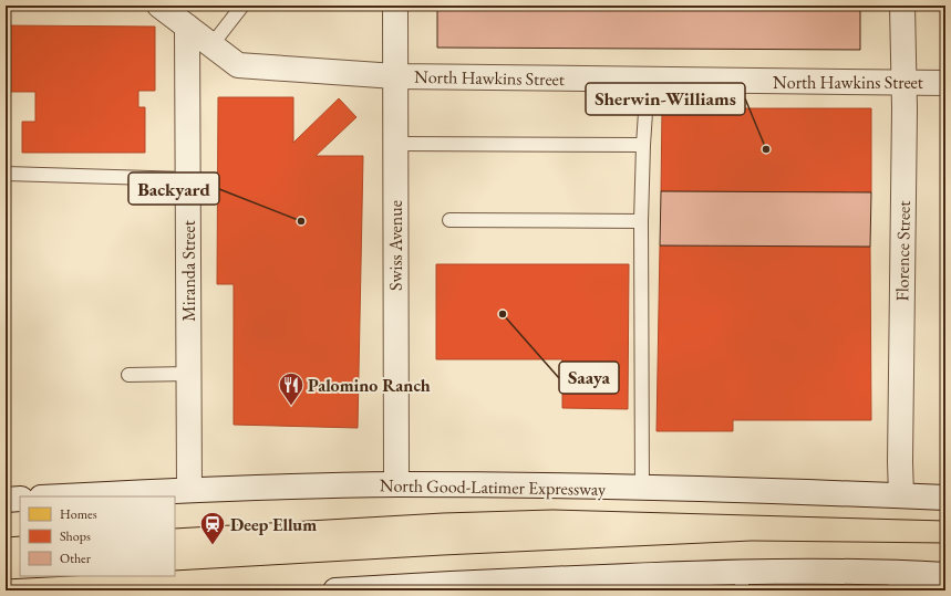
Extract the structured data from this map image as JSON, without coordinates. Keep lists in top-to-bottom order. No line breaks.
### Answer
{"streets":{"street":["North Hawkins Street","Swiss Avenue","Florence Street","Miranda Street","North Good-Latimer Expressway"]},"crossings":[["North Hawkins Street","Swiss Avenue"],["North Hawkins Street","Florence Street"],["North Hawkins Street","Miranda Street"],["Swiss Avenue","North Good-Latimer Expressway"],["Florence Street","North Good-Latimer Expressway"],["Miranda Street","North Good-Latimer Expressway"]],"places":{"other":["Sherwin-Williams","Backyard","Saaya"],"restaurant":["Palomino Ranch"],"station":["Deep Ellum"]},"legend":["Homes","Shops","Other"]}
